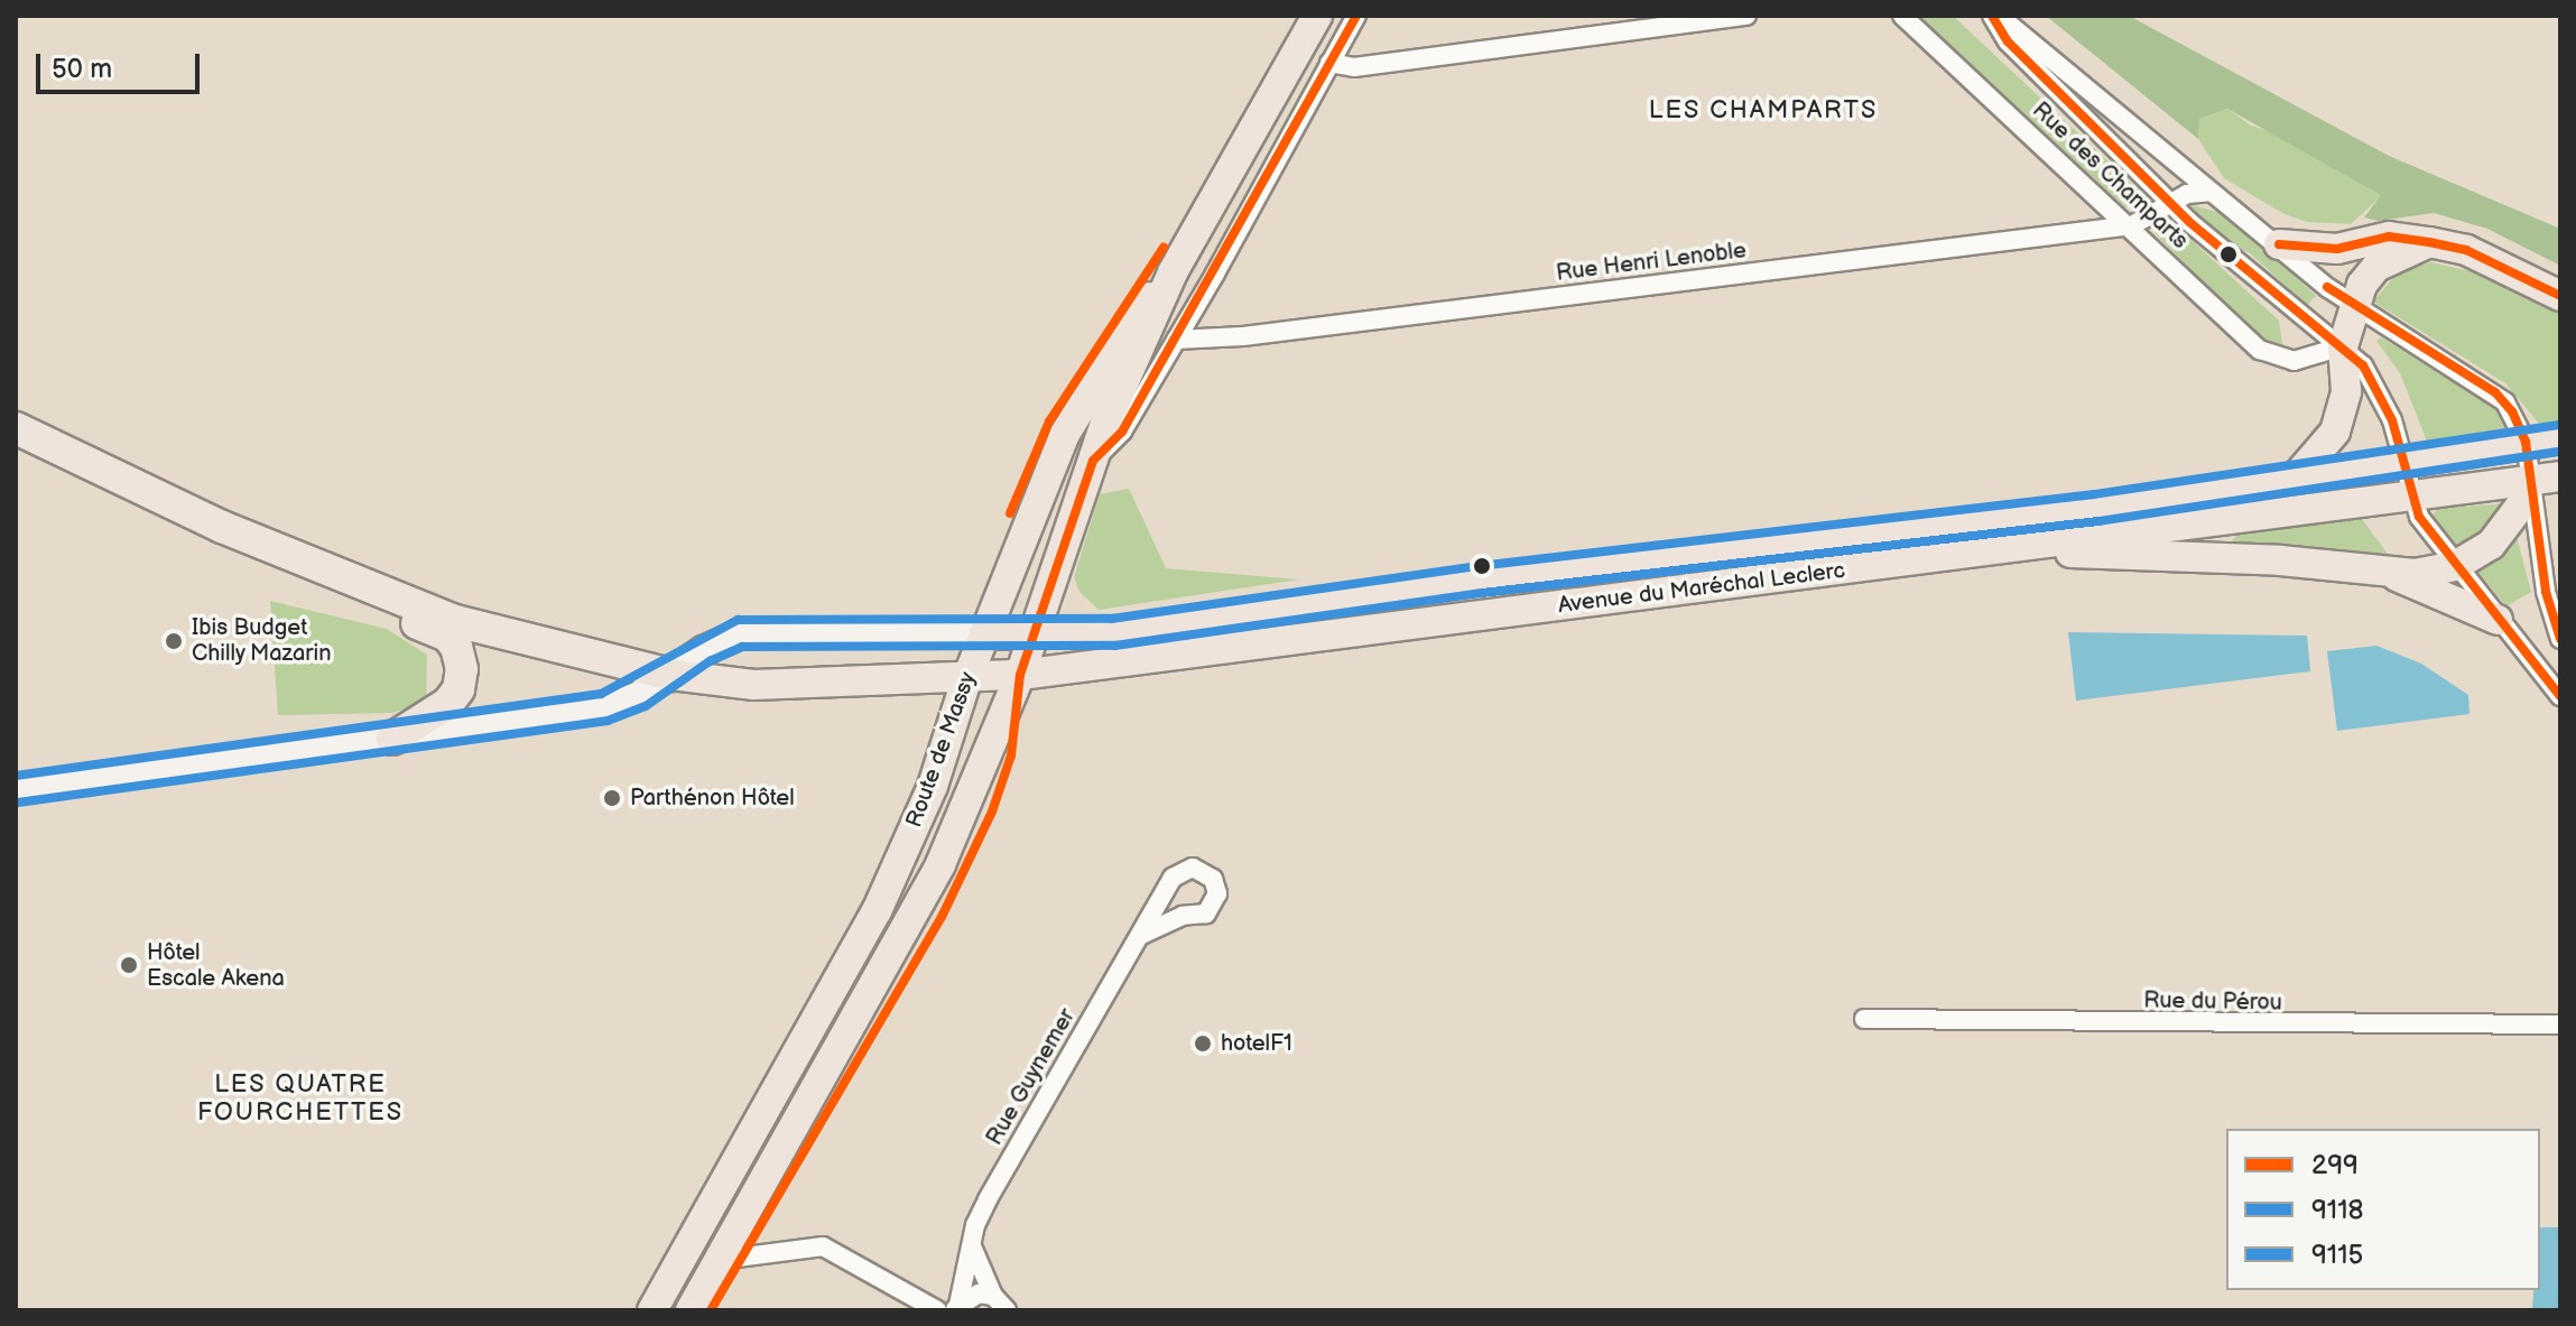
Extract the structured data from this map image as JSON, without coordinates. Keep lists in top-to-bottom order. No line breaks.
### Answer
{"streets":{"main road":["Avenue du Maréchal Leclerc","Route de Massy"],"street":["Rue des Champarts","Rue Henri Lenoble","Rue du Pérou","Rue Guynemer"]},"crossings":[["Rue des Champarts","Rue Henri Lenoble"],["Rue des Champarts","Avenue du Maréchal Leclerc"],["Rue Henri Lenoble","Route de Massy"],["Avenue du Maréchal Leclerc","Route de Massy"]],"districts":["LES CHAMPARTS","LES QUATRE FOURCHETTES"],"places":["Ibis Budget Chilly Mazarin","Parthénon Hôtel","Hôtel Escale Akena","hotelF1"],"lines":["transit line 299","transit line 9115","transit line 9118"],"legend":["299","9118","9115"],"scale_bar":"50 m"}
